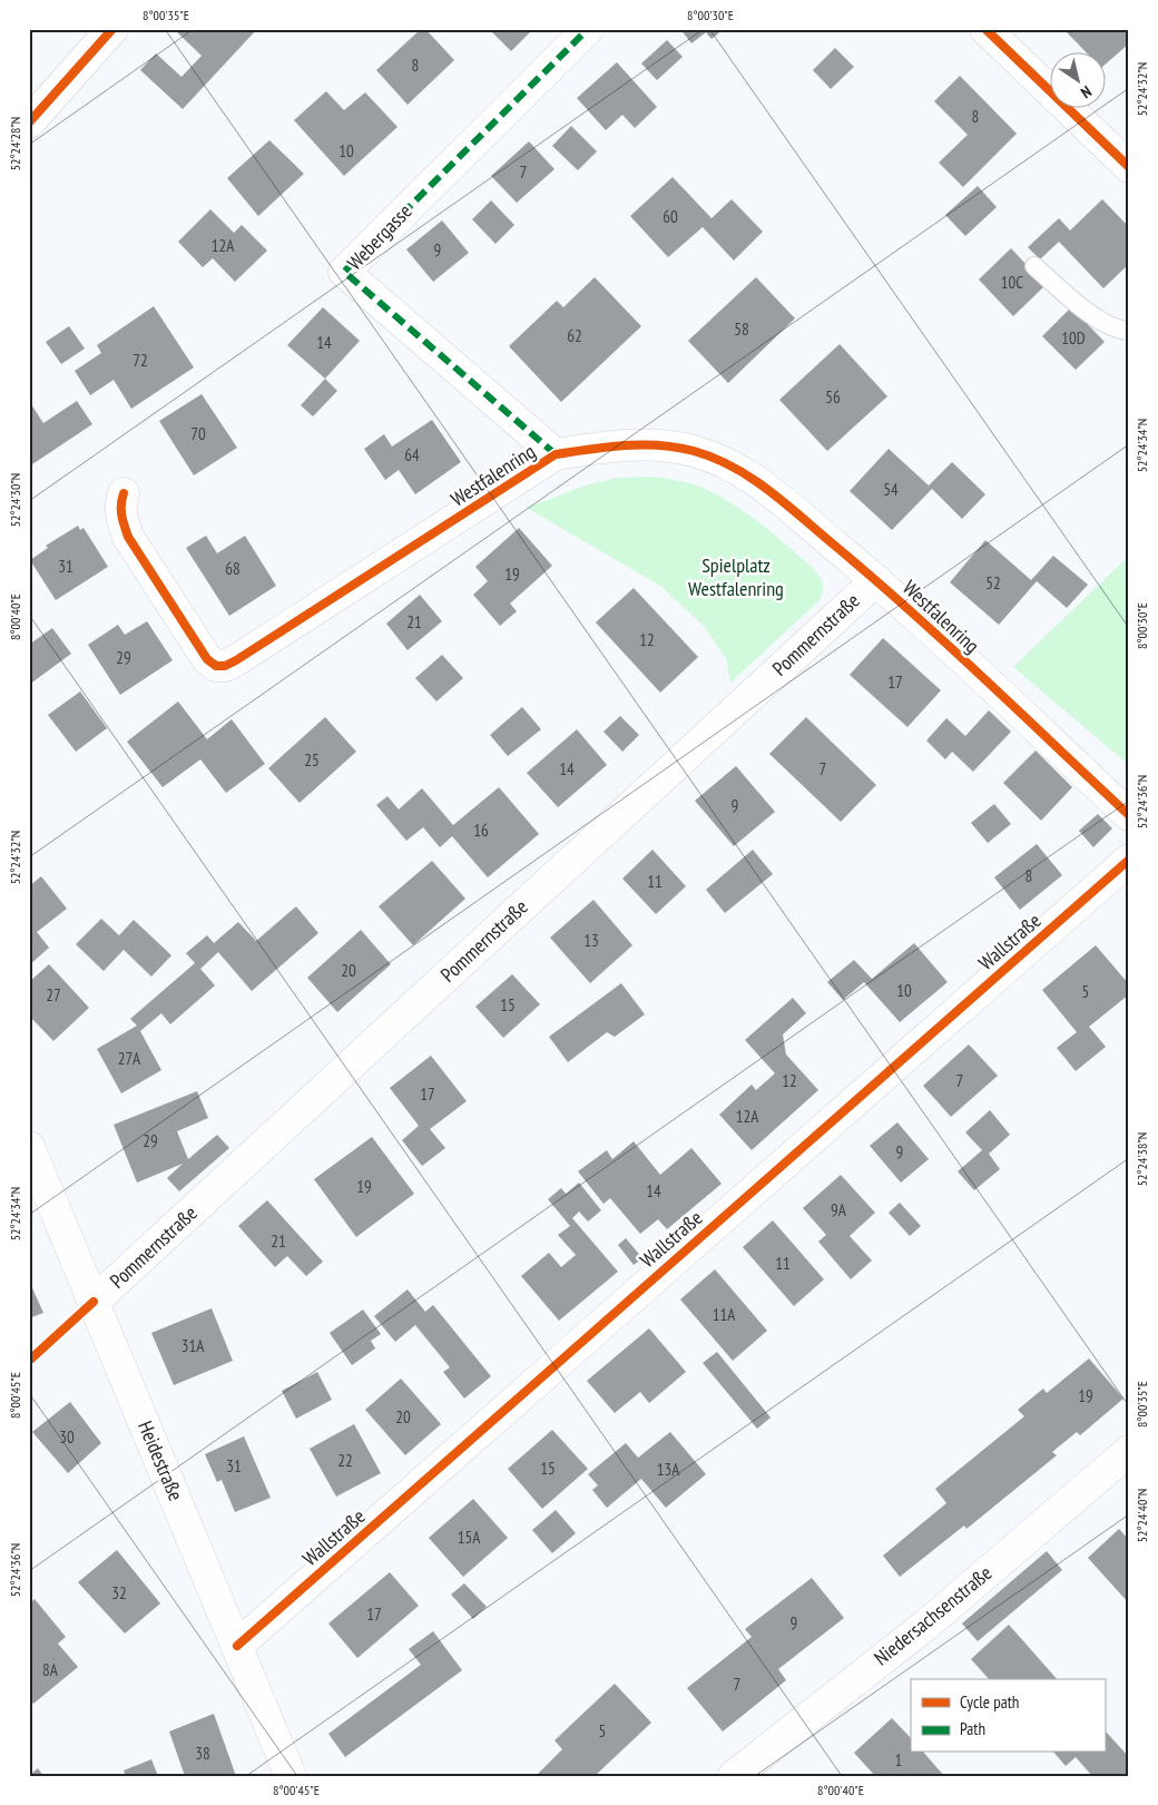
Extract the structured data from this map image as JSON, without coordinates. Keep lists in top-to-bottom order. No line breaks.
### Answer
{"streets":{"street":["Webergasse","Westfalenring","Pommernstraße","Wallstraße","Heidestraße","Niedersachsenstraße"]},"crossings":[["Webergasse","Westfalenring"],["Westfalenring","Pommernstraße"],["Pommernstraße","Heidestraße"],["Wallstraße","Heidestraße"]],"parks":["Spielplatz Westfalenring"],"house_numbers":["8","8","10","7","60","12A","9","10C","58","62","10D","14","72","56","70","64","54","31","68","19","52","21","12","29","17","25","14","7","9","16","8","11","13","20","10","5","27","15","27A","12","7","17","12A","29","9","19","14","9A","21","11","11A","31A","19","20","30","22","31","15","13A","15A","32","17","9","8A","7","5","38","1"],"legend":["Cycle path","Path"],"north":"bottom right","coordinates":["8°00'35\"E","8°00'30\"E","52°24'32\"N","52°24'28\"N","52°24'34\"N","52°24'30\"N","8°00'40\"E","52°24'36\"N","52°24'38\"N","8°00'45\"E","52°24'40\"N"]}
